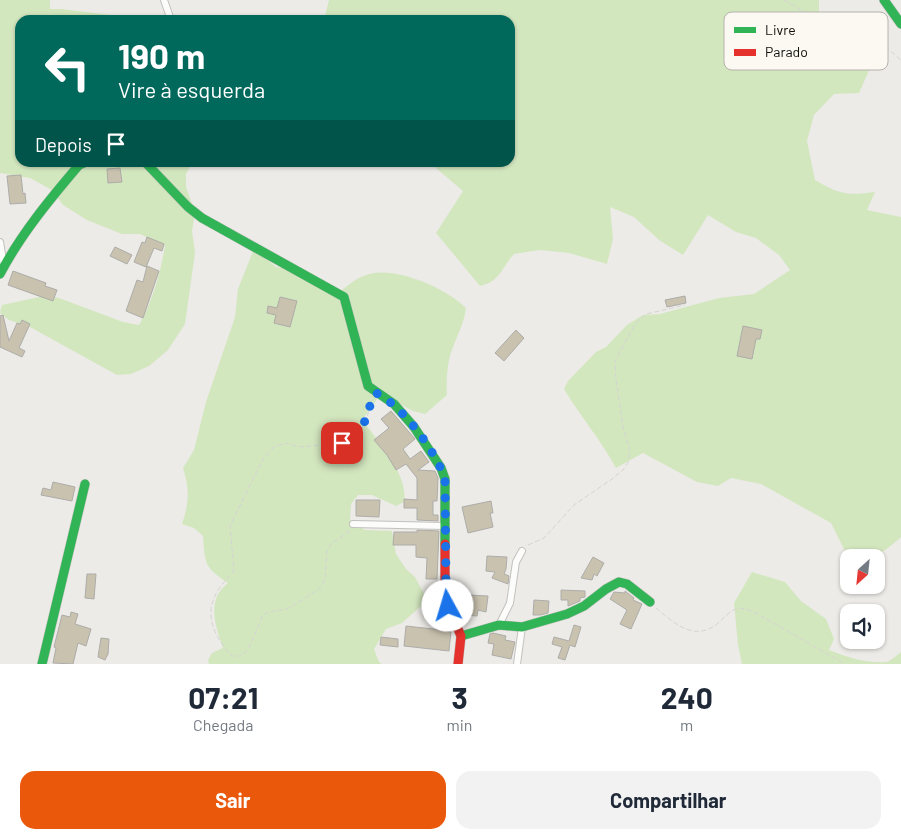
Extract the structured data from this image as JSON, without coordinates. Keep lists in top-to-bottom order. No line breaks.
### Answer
{"legend":["Livre","Parado"],"north":"bottom left","page":{"turn":["190 m","Vire à esquerda"],"then":"Depois","eta":["07:21","Chegada","3","min","240","m"],"buttons":["Sair","Compartilhar"]}}
